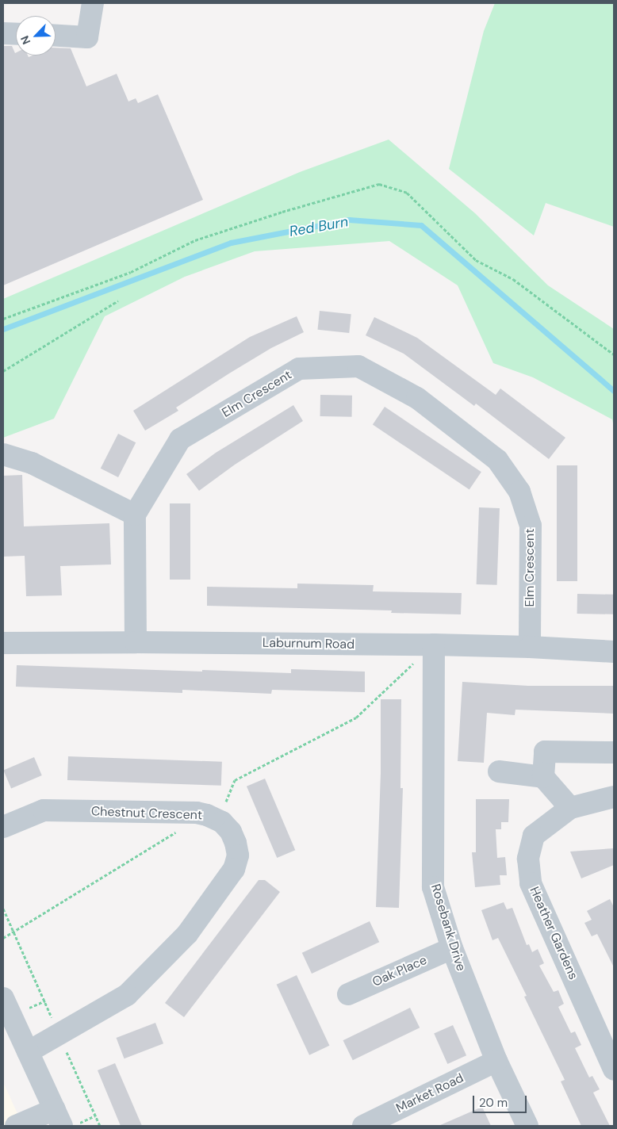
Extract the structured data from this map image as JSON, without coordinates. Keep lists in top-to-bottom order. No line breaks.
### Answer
{"streets":{"street":["Elm Crescent","Laburnum Road","Chestnut Crescent","Rosebank Drive","Heather Gardens","Oak Place","Market Road"]},"crossings":[["Elm Crescent","Laburnum Road"],["Laburnum Road","Rosebank Drive"],["Rosebank Drive","Oak Place"],["Rosebank Drive","Market Road"]],"water":["Red Burn"],"scale_bar":"20 m","north":"bottom left"}
